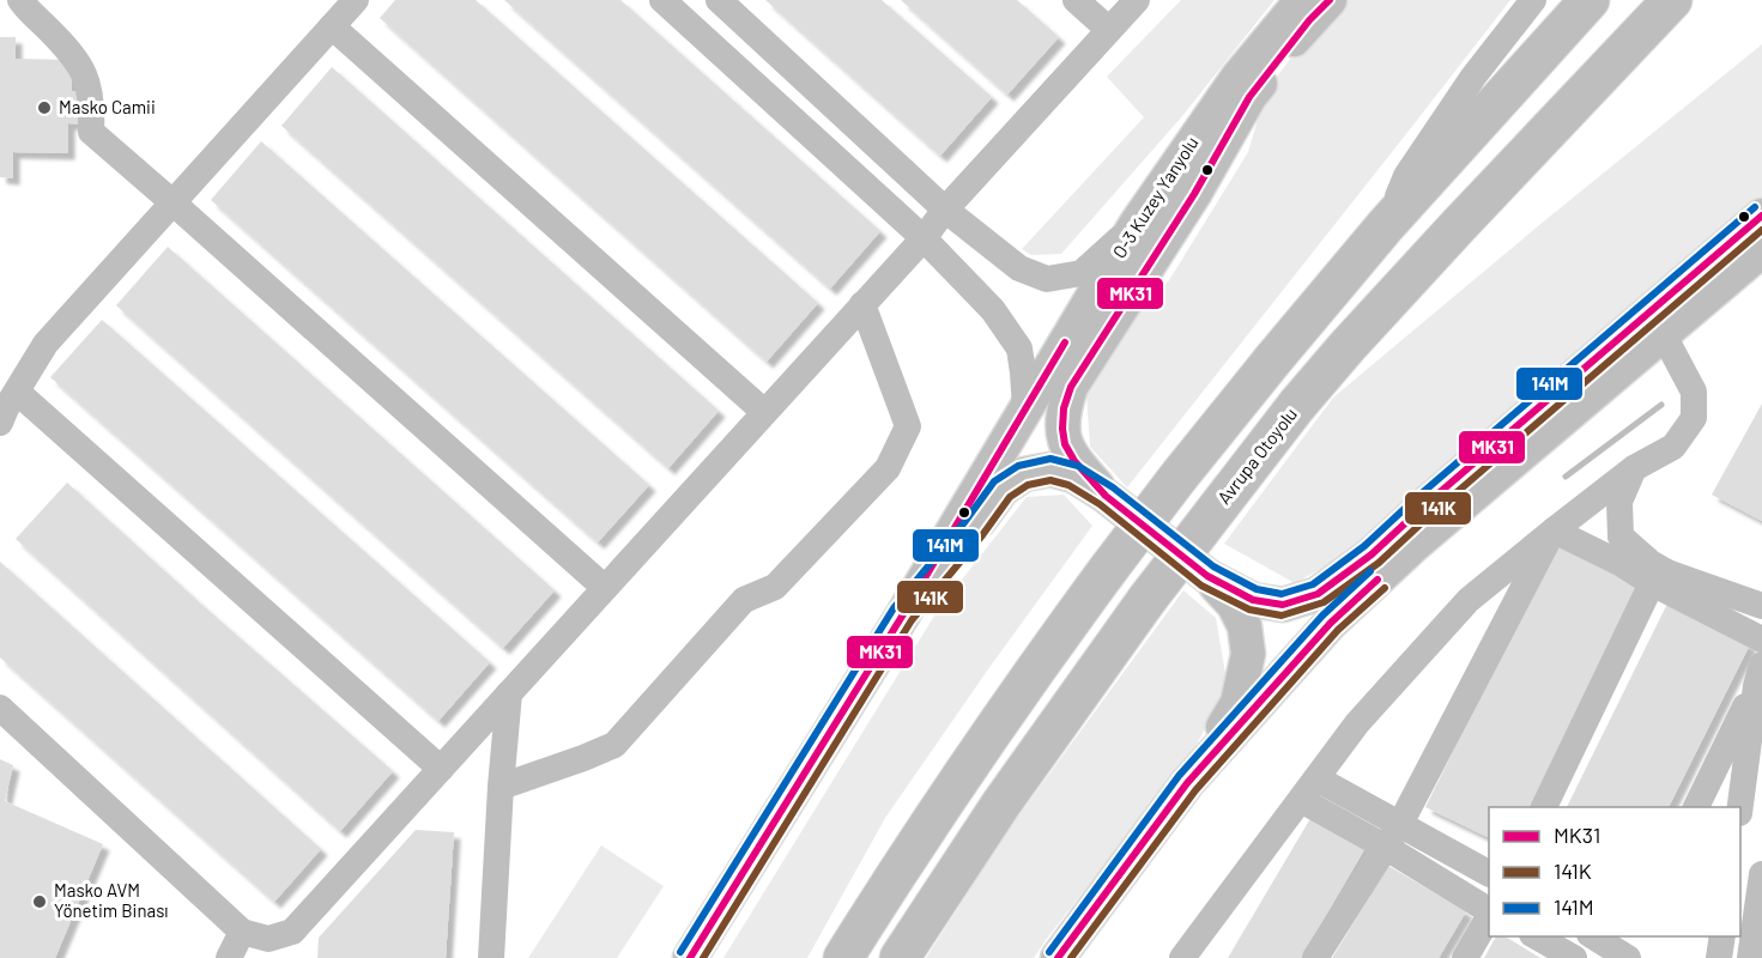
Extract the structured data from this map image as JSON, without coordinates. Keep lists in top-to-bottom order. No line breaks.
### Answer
{"streets":{"highway":["Avrupa Otoyolu"],"main road":["O-3 Kuzey Yanyolu"]},"places":["Masko Camii","Masko AVM Yönetim Binası"],"lines":["transit line MK31","transit line 141M","transit line 141K"],"legend":["MK31","141K","141M"]}
